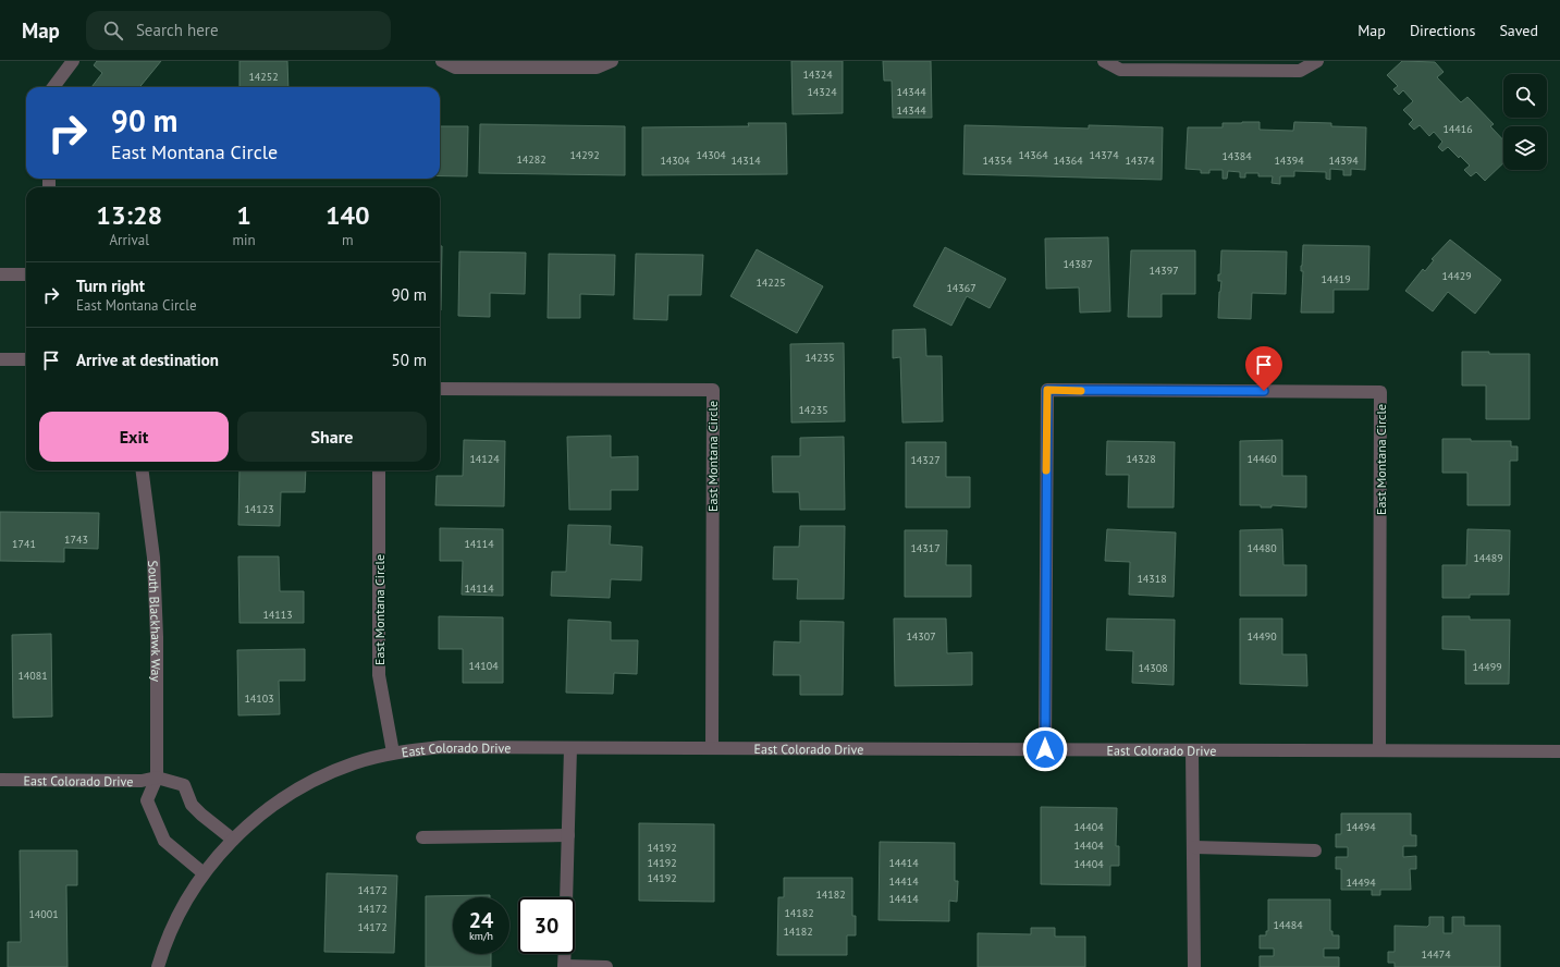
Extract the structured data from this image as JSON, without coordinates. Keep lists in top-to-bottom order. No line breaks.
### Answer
{"streets":{"street":["East Montana Circle","South Blackhawk Way","East Colorado Drive"]},"crossings":[["East Montana Circle","East Colorado Drive"],["South Blackhawk Way","East Colorado Drive"]],"house_numbers":["14324","14252","14324","14344","14344","14416","14292","14304","14364","14374","14384","14282","14304","14314","14354","14364","14374","14394","14394","14387","14397","14429","14419","14225","14367","14235","14235","14124","14328","14460","14327","14123","1743","1741","14114","14317","14480","14489","14318","14114","14113","14307","14490","14104","14499","14308","14081","14103","14404","14494","14404","14192","14192","14414","14404","14192","14414","14494","14172","14182","14414","14172","14182","14001","14484","14172","14182","14474"],"page":{"header":"Map","search":"Search here","nav":["Map","Directions","Saved"],"turn":["90 m","East Montana Circle"],"eta":["13:28","Arrival","1","min","140","m"],"list":[{"name":"Turn right","note":"East Montana Circle","value":"90 m"},{"name":"Arrive at destination","value":"50 m"}],"buttons":["Exit","Share"],"speed":"24 km/h","limit":"30"}}
